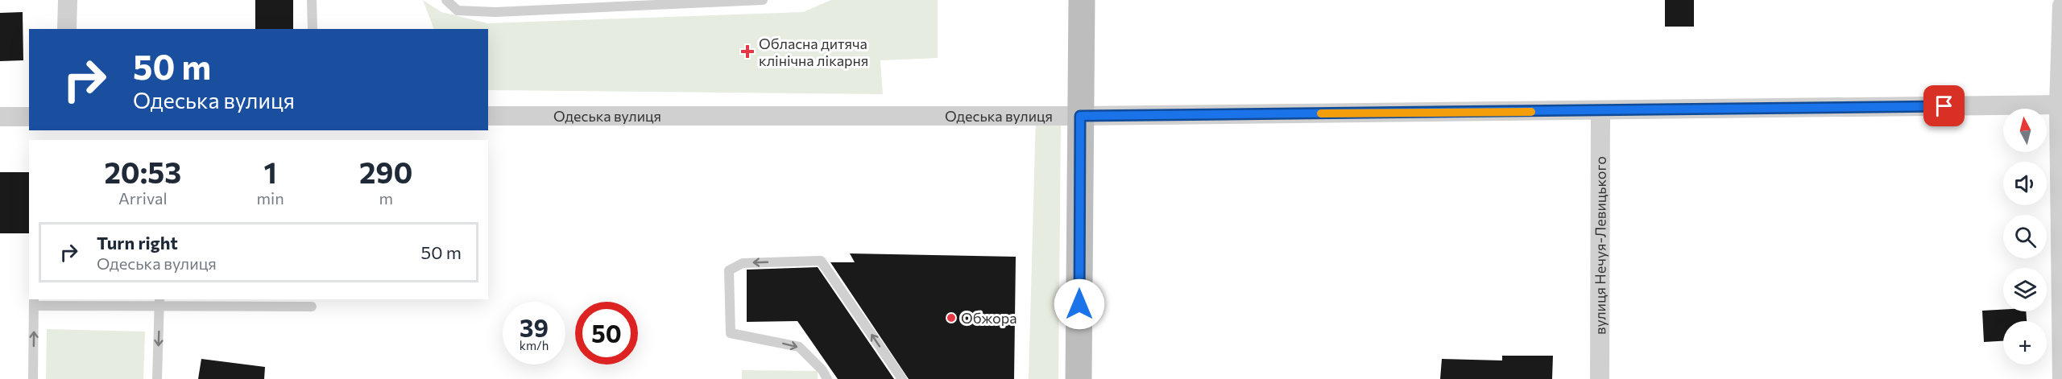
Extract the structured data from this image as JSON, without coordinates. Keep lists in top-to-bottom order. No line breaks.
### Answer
{"streets":{"street":["Одеська вулиця","вулиця Нечуя-Левицького"]},"crossings":[["Одеська вулиця","вулиця Нечуя-Левицького"]],"places":{"health":["Обласна дитяча клінічна лікарня"],"other":["Обжора"]},"north":"top","page":{"turn":["50 m","Одеська вулиця"],"map_buttons":"+","eta":["20:53","Arrival","1","min","290","m"],"list":[{"name":"Turn right","note":"Одеська вулиця","value":"50 m"}],"speed":"39 km/h","limit":"50"}}
